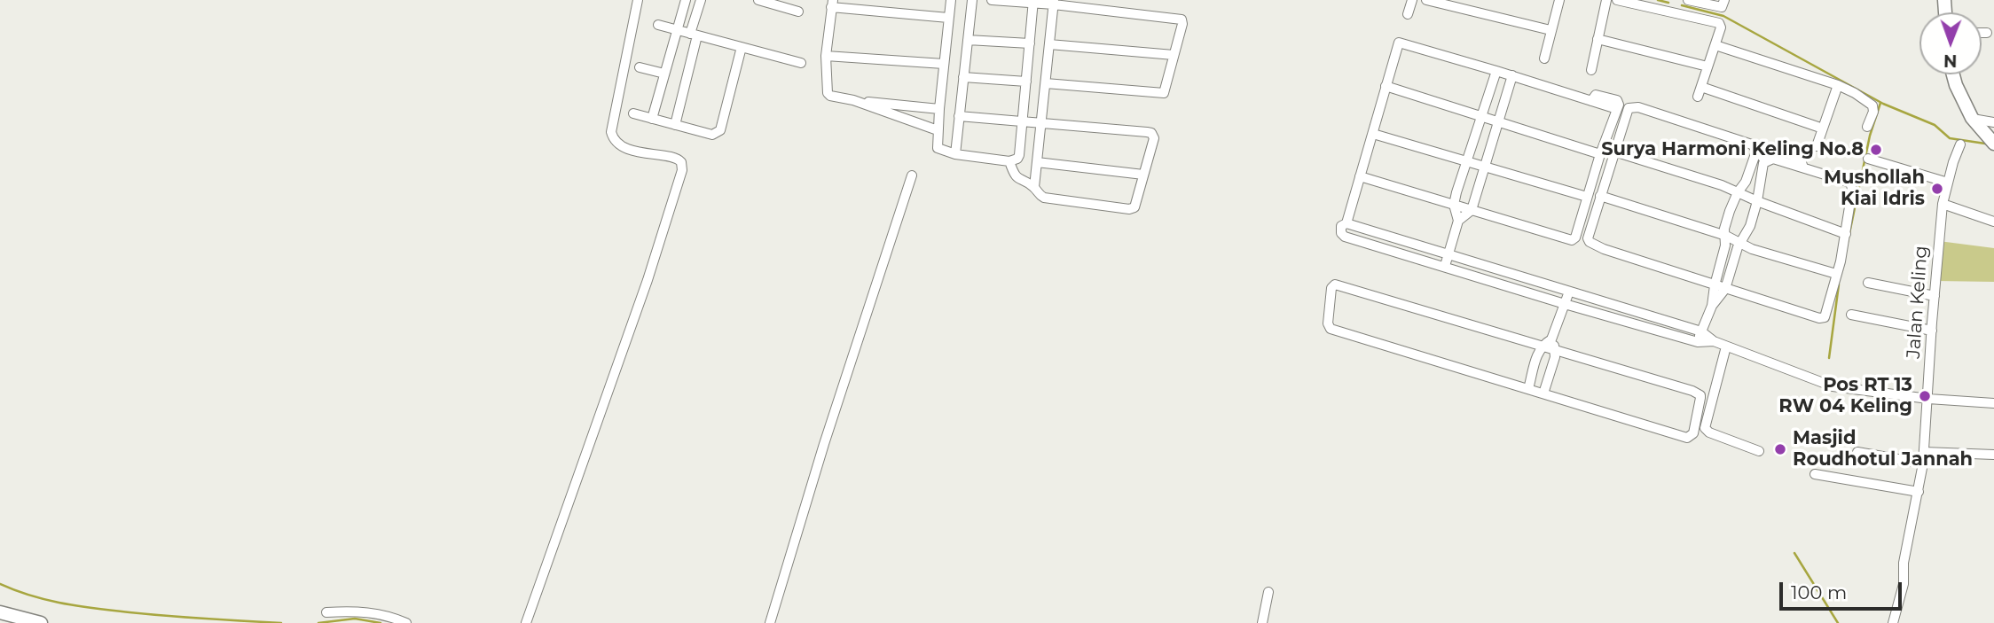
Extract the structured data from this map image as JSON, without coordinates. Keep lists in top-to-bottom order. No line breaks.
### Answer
{"streets":{"street":["Jalan Keling"]},"places":["Surya Harmoni Keling No.8","Mushollah Kiai Idris","Pos RT 13 RW 04 Keling","Masjid Roudhotul Jannah"],"scale_bar":"100 m","north":"bottom"}
